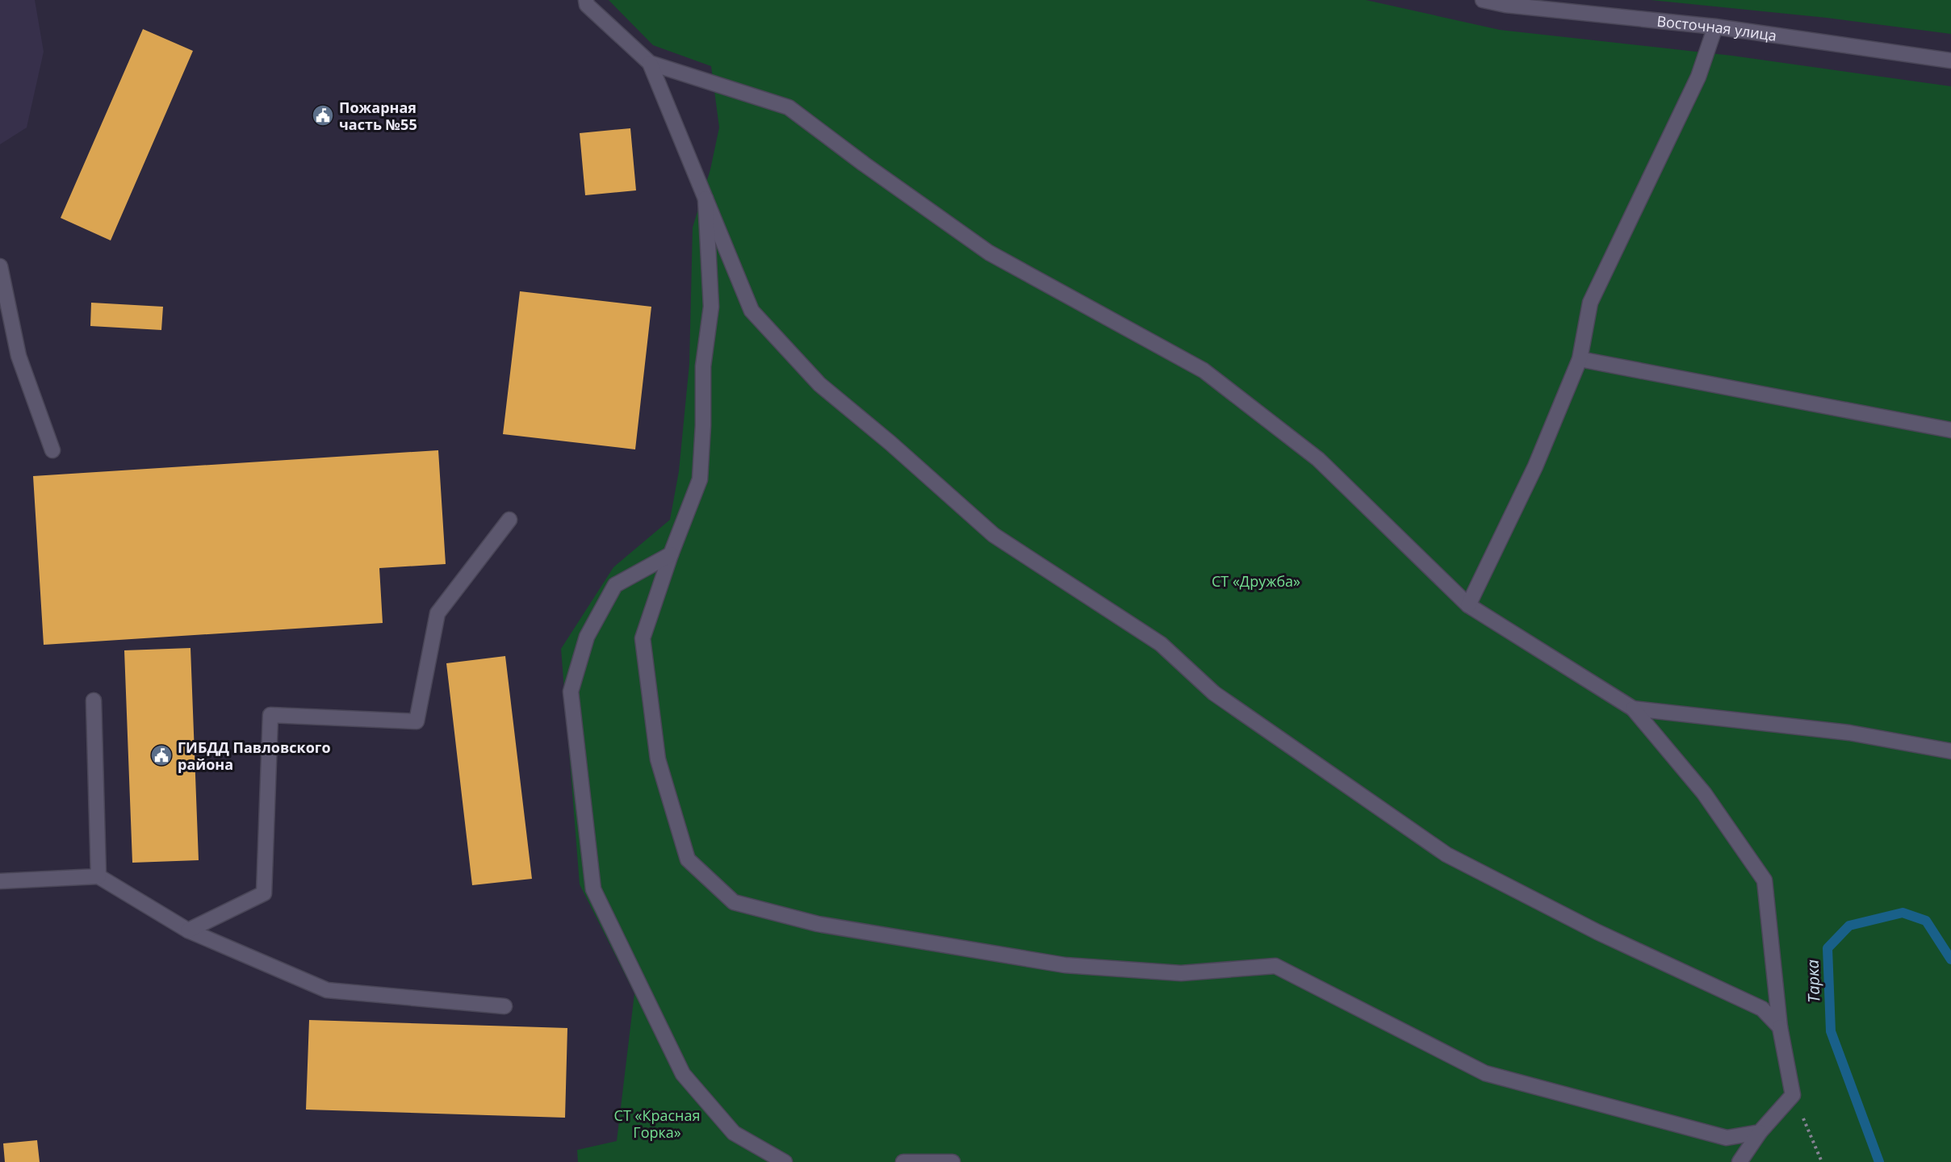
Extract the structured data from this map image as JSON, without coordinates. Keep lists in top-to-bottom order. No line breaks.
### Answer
{"streets":{"street":["Восточная улица"]},"water":["Тарка"],"parks":["СТ «Дружба»","СТ «Красная Горка»"],"places":{"public building":["Пожарная часть №55","ГИБДД Павловского района"]}}
